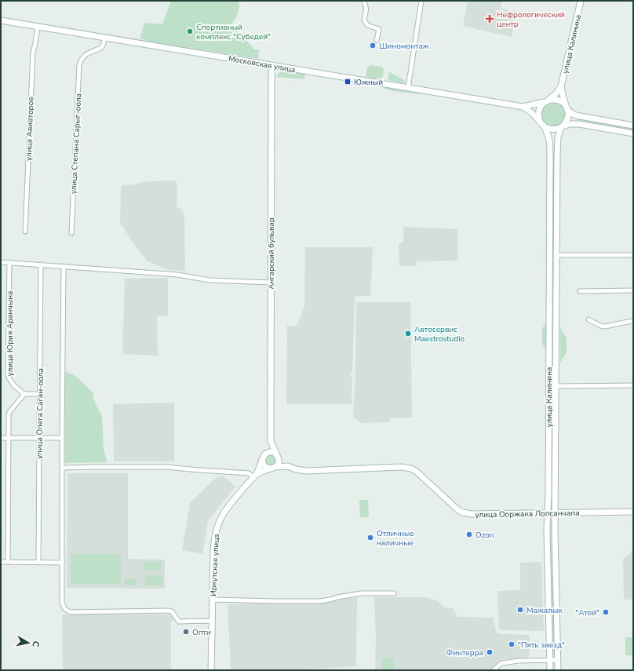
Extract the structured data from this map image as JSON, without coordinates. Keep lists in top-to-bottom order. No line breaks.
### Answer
{"streets":{"main road":["улица Калинина","Московская улица","Ангарский бульвар","улица Ооржака Лопсанчапа","Иркутская улица"],"street":["улица Авиаторов","улица Степана Сарыг-оола","улица Юрия Аранчына","улица Олега Саган-оола"]},"crossings":[["улица Калинина","Московская улица"],["улица Калинина","улица Ооржака Лопсанчапа"],["Московская улица","улица Авиаторов"],["Московская улица","улица Степана Сарыг-оола"],["Московская улица","Ангарский бульвар"],["Ангарский бульвар","улица Ооржака Лопсанчапа"],["Ангарский бульвар","Иркутская улица"],["улица Ооржака Лопсанчапа","Иркутская улица"]],"places":{"health":["Нефрологический центр"],"other":["Спортивный комплекс \"Субедей\"","Шиномонтаж","Автосервис Maestrostudio","Ozon","Отличные наличные","Мажалык","\"Атой\"","Опти","\"Пять звезд\"","Финтерра"],"transit":["Южный"]},"north":"right"}
